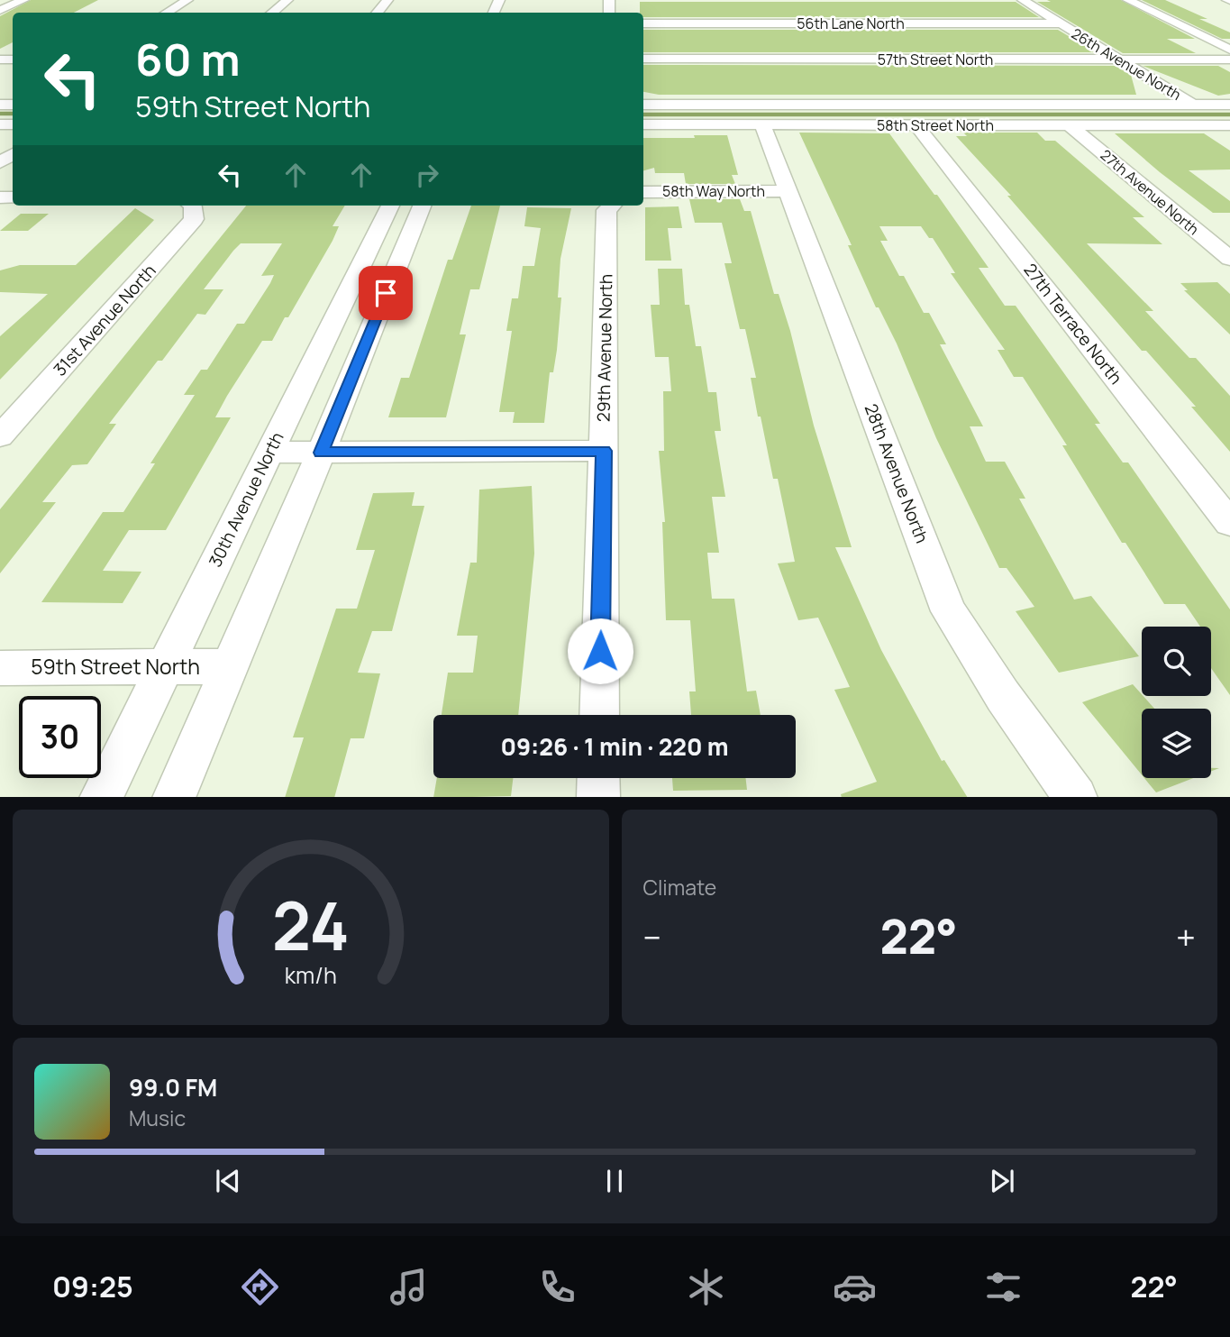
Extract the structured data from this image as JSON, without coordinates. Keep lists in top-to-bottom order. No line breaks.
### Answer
{"streets":{"street":["56th Lane North","57th Street North","26th Avenue North","58th Street North","58th Way North","27th Avenue North","31st Avenue North","27th Terrace North","29th Avenue North","28th Avenue North","30th Avenue North","59th Street North"]},"crossings":[["56th Lane North","26th Avenue North"],["57th Street North","26th Avenue North"],["26th Avenue North","58th Street North"],["58th Street North","27th Avenue North"],["58th Street North","27th Terrace North"],["58th Street North","28th Avenue North"],["58th Way North","28th Avenue North"],["30th Avenue North","59th Street North"]],"page":{"turn":["60 m","59th Street North"],"limit":"30","trip":"09:26 · 1 min · 220 m","tile":"Climate","heat":["−","22°","+"],"song":["99.0 FM","Music"],"tabs":["09:25","22°"],"gauge":["24","km/h"]}}
